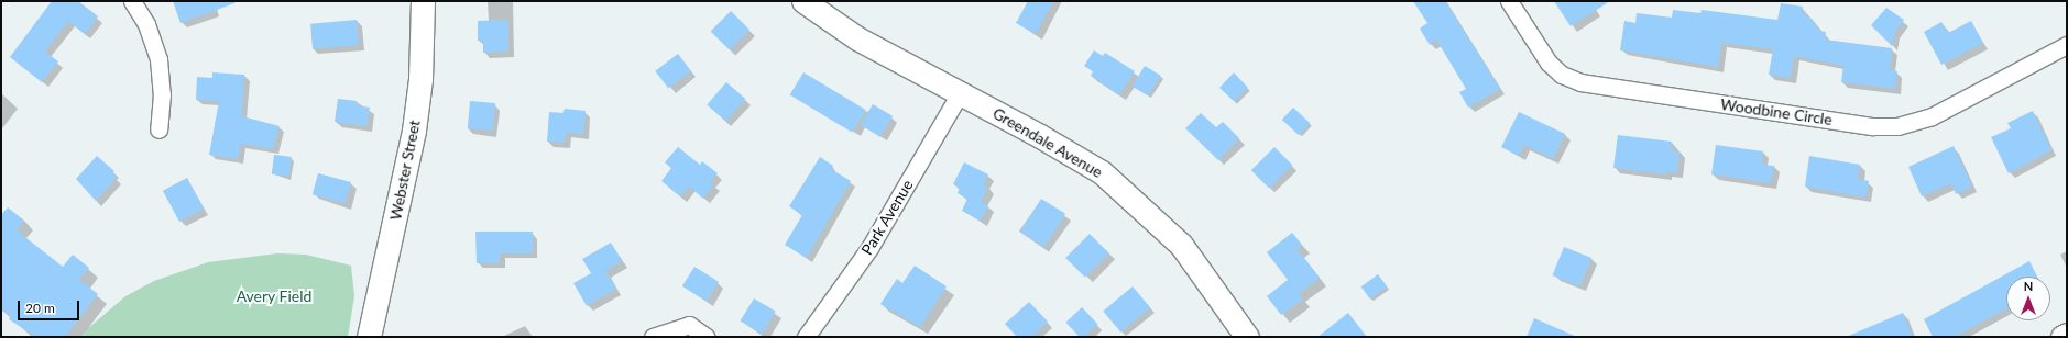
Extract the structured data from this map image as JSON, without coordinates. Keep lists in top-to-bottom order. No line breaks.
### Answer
{"streets":{"street":["Woodbine Circle","Greendale Avenue","Webster Street","Park Avenue"]},"crossings":[["Greendale Avenue","Park Avenue"]],"parks":["Avery Field"],"scale_bar":"20 m","north":"top"}
